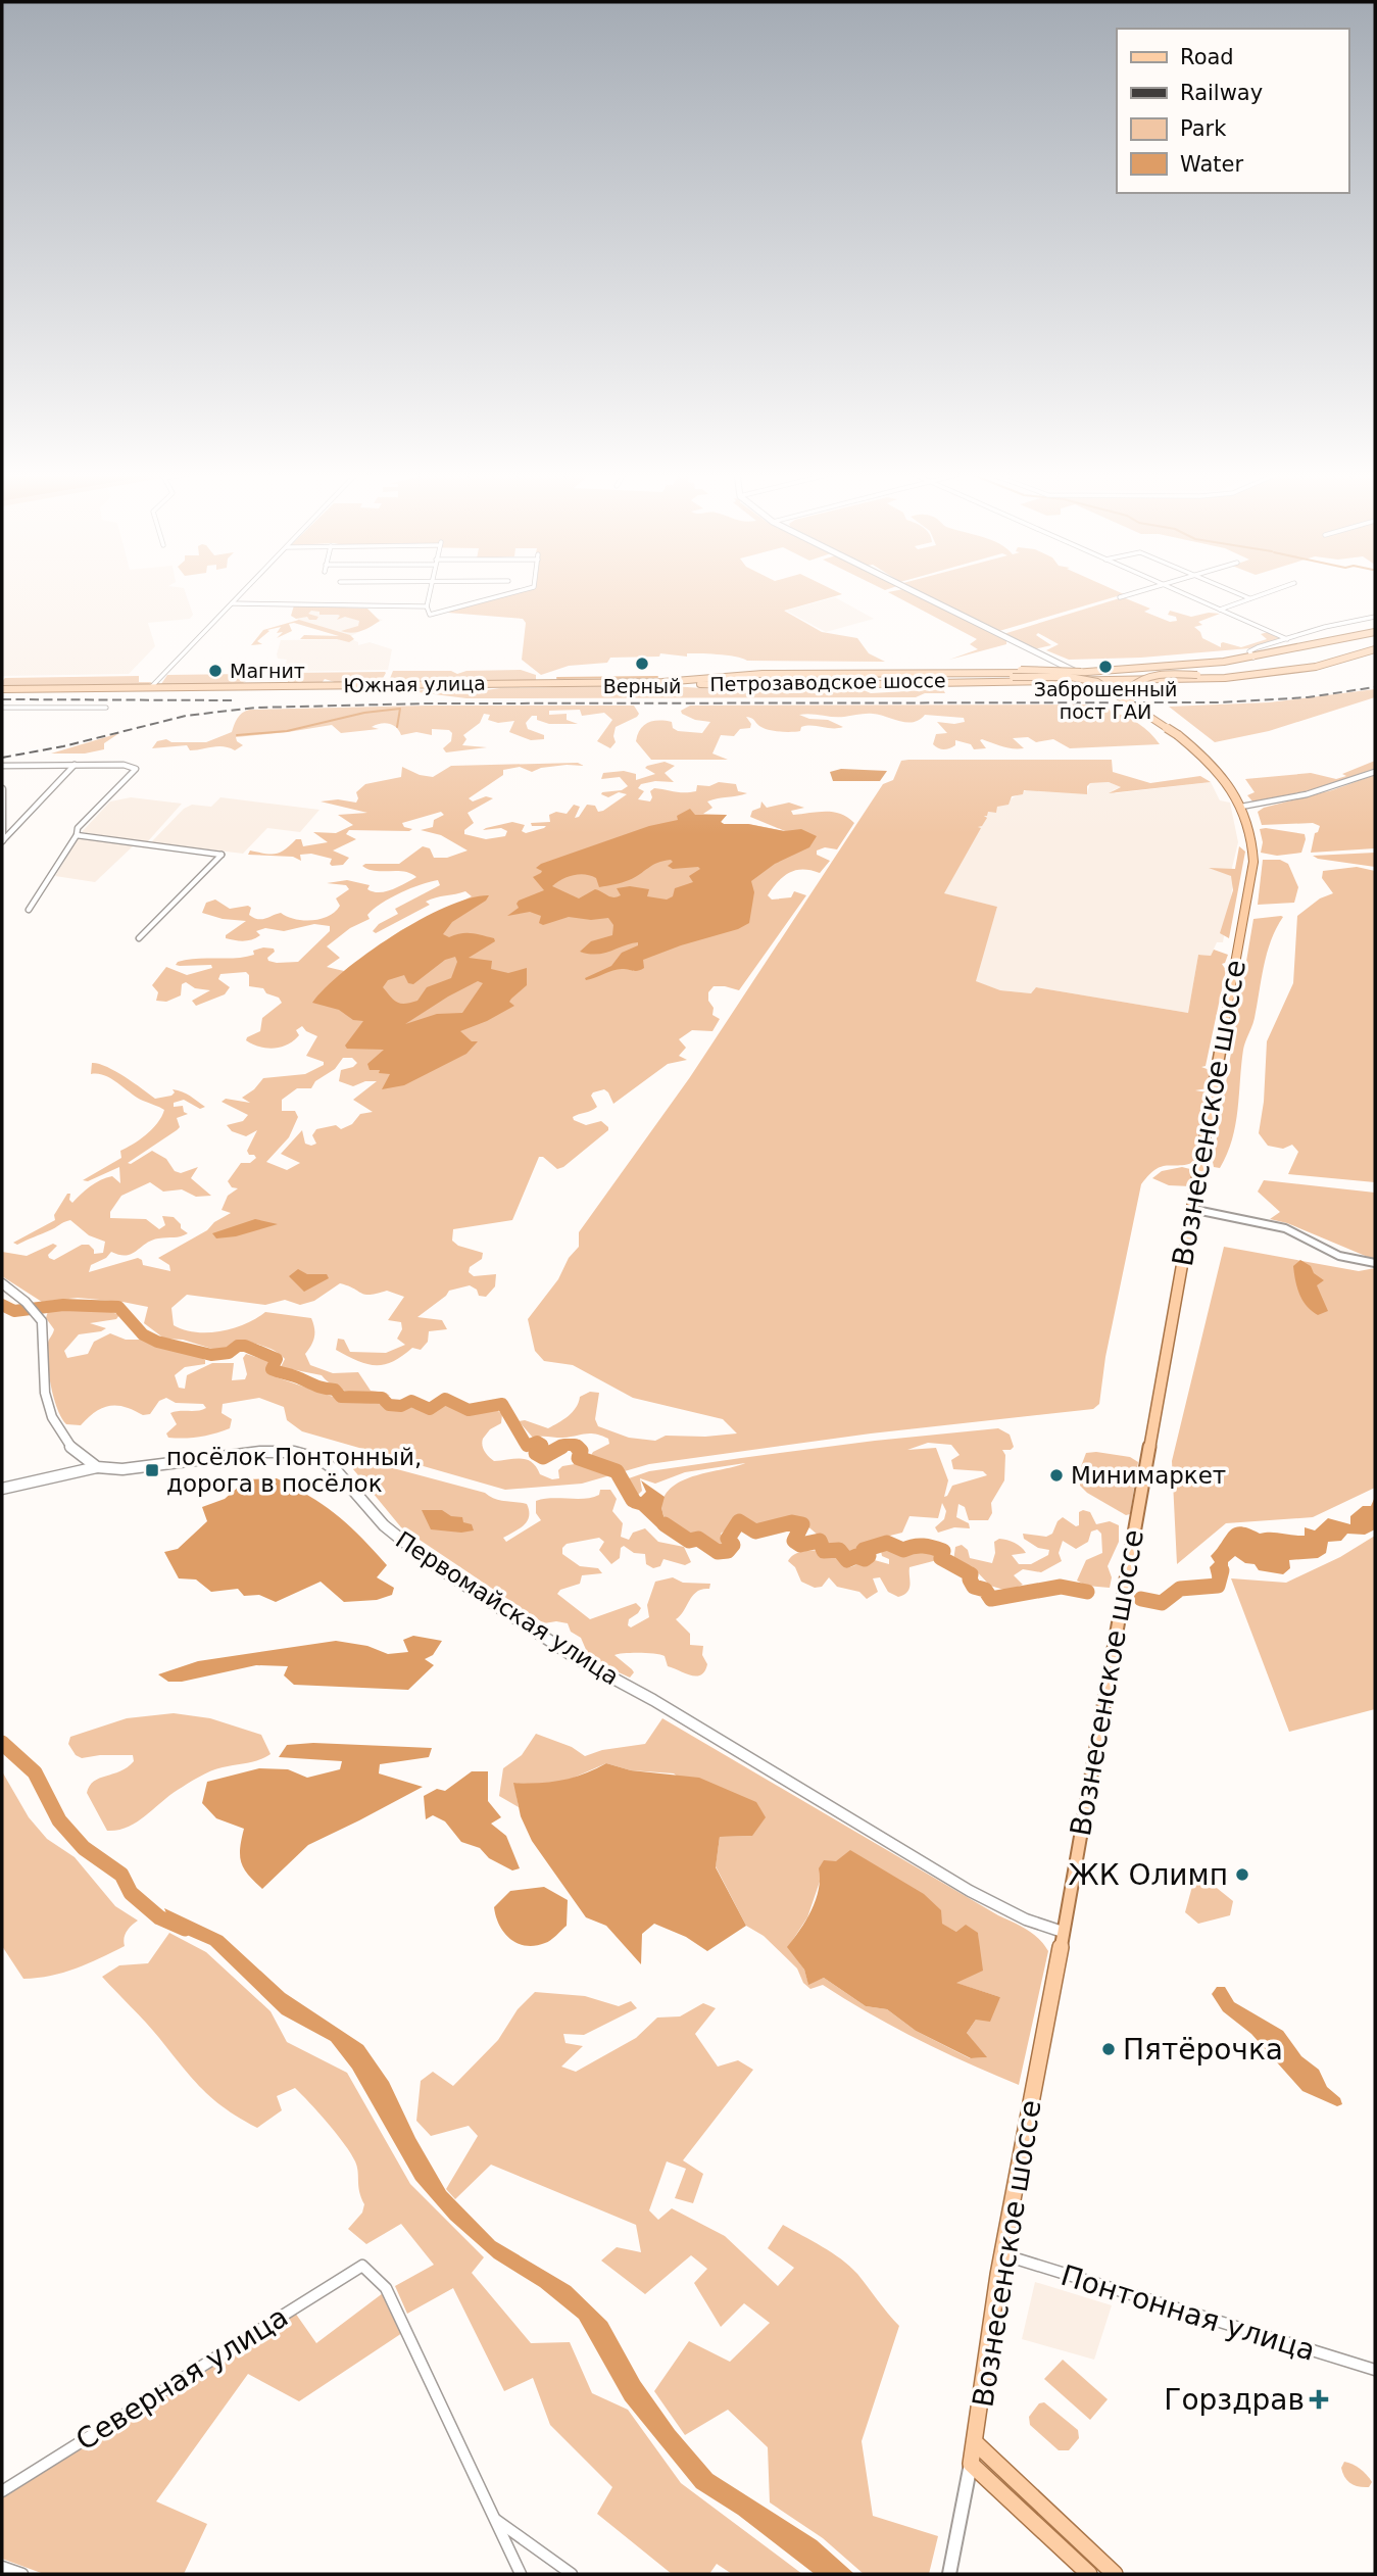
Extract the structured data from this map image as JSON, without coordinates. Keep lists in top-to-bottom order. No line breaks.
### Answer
{"streets":{"main road":["Петрозаводское шоссе","Южная улица","Вознесенское шоссе"],"street":["Первомайская улица","Понтонная улица","Северная улица"]},"crossings":[["Петрозаводское шоссе","Южная улица"],["Петрозаводское шоссе","Вознесенское шоссе"],["Вознесенское шоссе","Первомайская улица"],["Вознесенское шоссе","Понтонная улица"]],"places":{"other":["Верный","Заброшенный пост ГАИ","Магнит","Минимаркет","ЖК Олимп","Пятёрочка"],"transit":["посёлок Понтонный, дорога в посёлок"],"health":["Горздрав"]},"legend":["Road","Railway","Park","Water"]}
